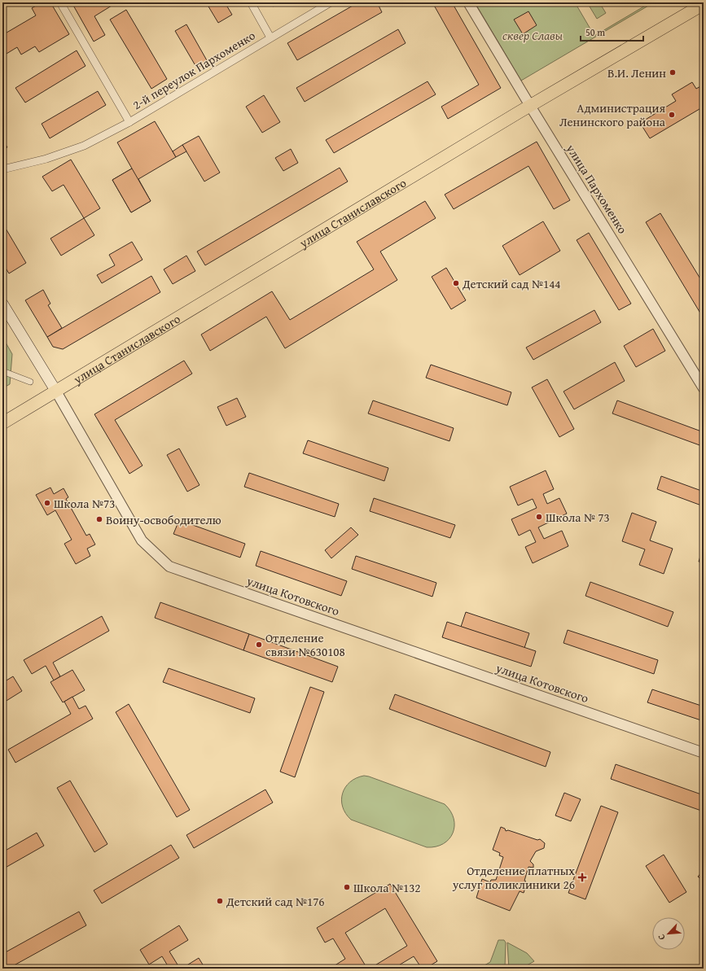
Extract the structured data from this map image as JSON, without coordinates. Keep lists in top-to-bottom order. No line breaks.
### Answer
{"streets":{"main road":["улица Станиславского","улица Котовского"],"street":["2-й переулок Пархоменко","улица Пархоменко"]},"crossings":[["улица Пархоменко","улица Станиславского"],["улица Станиславского","улица Котовского"]],"parks":["сквер Славы"],"places":{"other":["В.И. Ленин","Администрация Ленинского района","Детский сад №144","Школа №73","Школа № 73","Воину-освободителю","Отделение связи №630108","Школа №132","Детский сад №176"],"health":["Отделение платных услуг поликлиники 26"]},"scale_bar":"50 m","north":"bottom left"}
